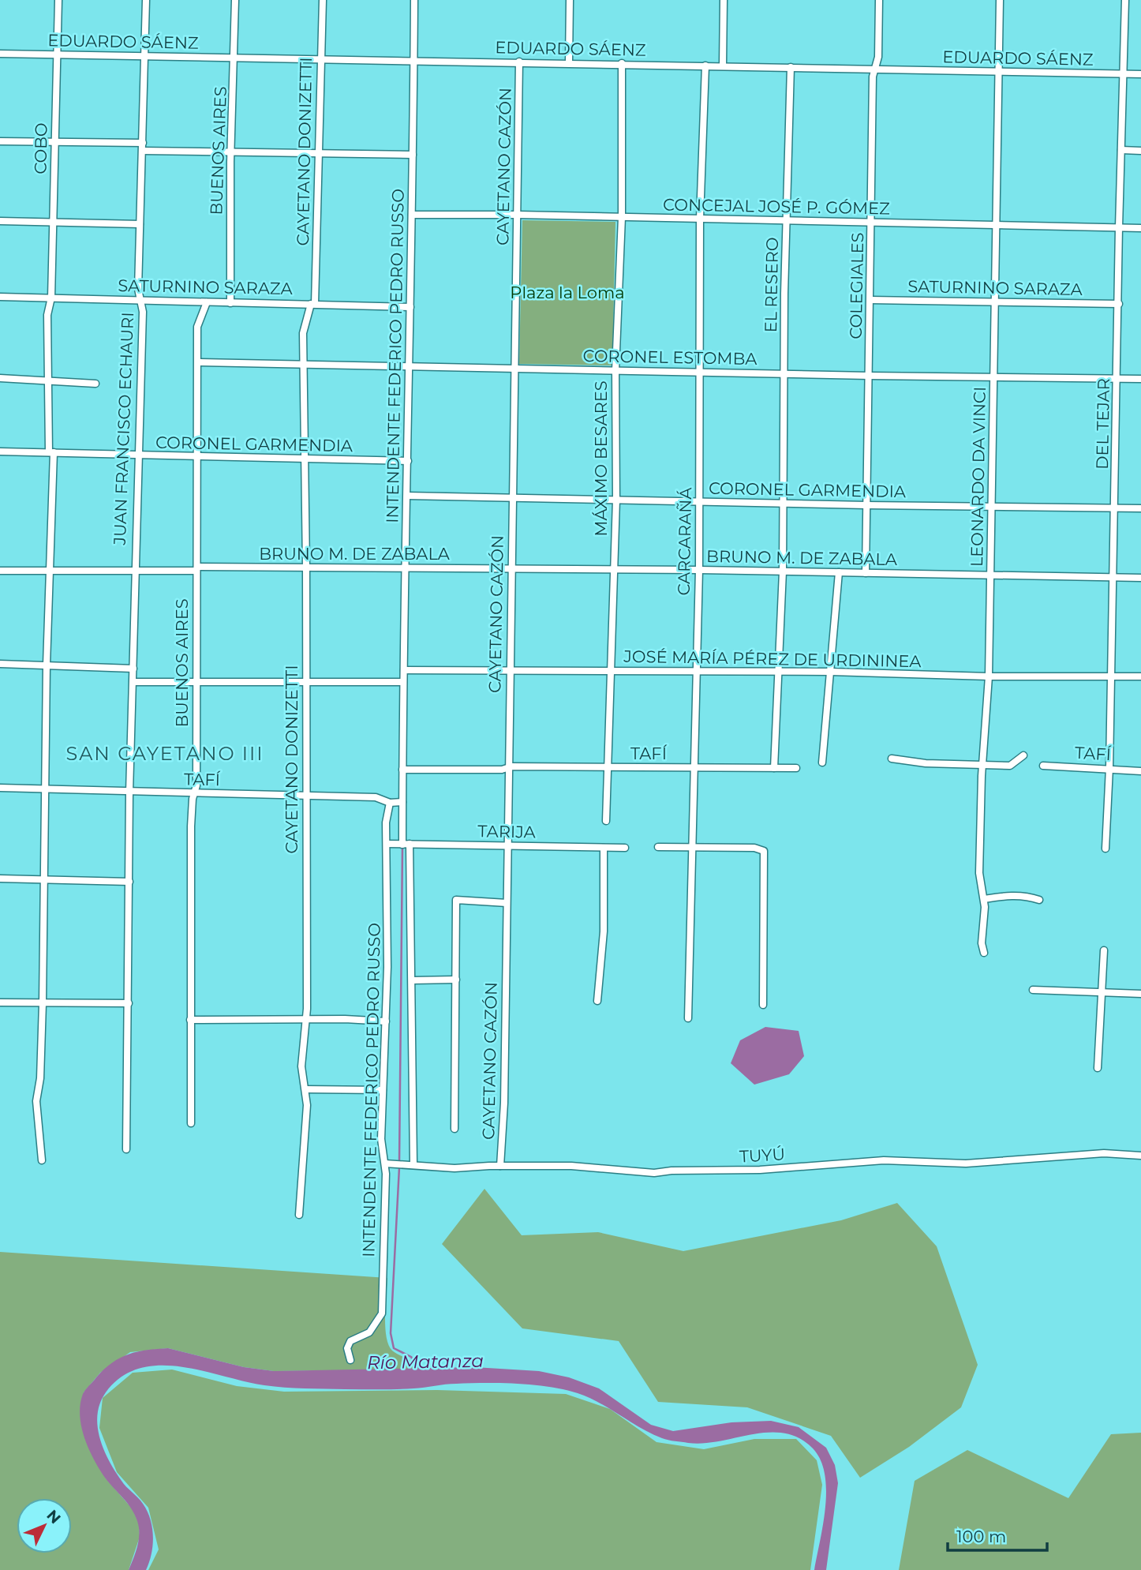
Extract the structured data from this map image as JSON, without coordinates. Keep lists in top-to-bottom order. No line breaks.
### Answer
{"streets":{"street":["EDUARDO SÁENZ","COBO","BUENOS AIRES","CAYETANO DONIZETTI","CAYETANO CAZÓN","CONCEJAL JOSÉ P. GÓMEZ","EL RESERO","COLEGIALES","SATURNINO SARAZA","INTENDENTE FEDERICO PEDRO RUSSO","CORONEL ESTOMBA","DEL TEJAR","JUAN FRANCISCO ECHAURI","CORONEL GARMENDIA","MÁXIMO BESARES","LEONARDO DA VINCI","CARCARAÑÁ","BRUNO M. DE ZABALA","JOSÉ MARÍA PÉREZ DE URDININEA","TAFÍ","TARIJA","TUYÚ"]},"crossings":[["EDUARDO SÁENZ","COBO"],["EDUARDO SÁENZ","BUENOS AIRES"],["EDUARDO SÁENZ","CAYETANO DONIZETTI"],["EDUARDO SÁENZ","CAYETANO CAZÓN"],["EDUARDO SÁENZ","EL RESERO"],["EDUARDO SÁENZ","COLEGIALES"],["EDUARDO SÁENZ","INTENDENTE FEDERICO PEDRO RUSSO"],["EDUARDO SÁENZ","DEL TEJAR"],["EDUARDO SÁENZ","JUAN FRANCISCO ECHAURI"],["EDUARDO SÁENZ","MÁXIMO BESARES"],["EDUARDO SÁENZ","LEONARDO DA VINCI"],["EDUARDO SÁENZ","CARCARAÑÁ"],["COBO","SATURNINO SARAZA"],["COBO","CORONEL GARMENDIA"],["COBO","TAFÍ"],["BUENOS AIRES","SATURNINO SARAZA"],["BUENOS AIRES","CORONEL ESTOMBA"],["BUENOS AIRES","CORONEL GARMENDIA"],["BUENOS AIRES","BRUNO M. DE ZABALA"],["BUENOS AIRES","TAFÍ"],["CAYETANO DONIZETTI","SATURNINO SARAZA"],["CAYETANO DONIZETTI","CORONEL ESTOMBA"],["CAYETANO DONIZETTI","CORONEL GARMENDIA"],["CAYETANO DONIZETTI","BRUNO M. DE ZABALA"],["CAYETANO DONIZETTI","TAFÍ"],["CAYETANO CAZÓN","CONCEJAL JOSÉ P. GÓMEZ"],["CAYETANO CAZÓN","CORONEL ESTOMBA"],["CAYETANO CAZÓN","CORONEL GARMENDIA"],["CAYETANO CAZÓN","BRUNO M. DE ZABALA"],["CAYETANO CAZÓN","JOSÉ MARÍA PÉREZ DE URDININEA"],["CAYETANO CAZÓN","TAFÍ"],["CAYETANO CAZÓN","TARIJA"],["CAYETANO CAZÓN","TUYÚ"],["CONCEJAL JOSÉ P. GÓMEZ","EL RESERO"],["CONCEJAL JOSÉ P. GÓMEZ","COLEGIALES"],["CONCEJAL JOSÉ P. GÓMEZ","INTENDENTE FEDERICO PEDRO RUSSO"],["CONCEJAL JOSÉ P. GÓMEZ","DEL TEJAR"],["CONCEJAL JOSÉ P. GÓMEZ","MÁXIMO BESARES"],["CONCEJAL JOSÉ P. GÓMEZ","LEONARDO DA VINCI"],["CONCEJAL JOSÉ P. GÓMEZ","CARCARAÑÁ"],["EL RESERO","CORONEL ESTOMBA"],["EL RESERO","CORONEL GARMENDIA"],["EL RESERO","BRUNO M. DE ZABALA"],["EL RESERO","JOSÉ MARÍA PÉREZ DE URDININEA"],["EL RESERO","TAFÍ"],["COLEGIALES","SATURNINO SARAZA"],["COLEGIALES","CORONEL ESTOMBA"],["COLEGIALES","CORONEL GARMENDIA"],["COLEGIALES","BRUNO M. DE ZABALA"],["SATURNINO SARAZA","INTENDENTE FEDERICO PEDRO RUSSO"],["SATURNINO SARAZA","DEL TEJAR"],["SATURNINO SARAZA","JUAN FRANCISCO ECHAURI"],["SATURNINO SARAZA","LEONARDO DA VINCI"],["INTENDENTE FEDERICO PEDRO RUSSO","CORONEL ESTOMBA"],["INTENDENTE FEDERICO PEDRO RUSSO","CORONEL GARMENDIA"],["INTENDENTE FEDERICO PEDRO RUSSO","BRUNO M. DE ZABALA"],["INTENDENTE FEDERICO PEDRO RUSSO","JOSÉ MARÍA PÉREZ DE URDININEA"],["INTENDENTE FEDERICO PEDRO RUSSO","TAFÍ"],["INTENDENTE FEDERICO PEDRO RUSSO","TARIJA"],["INTENDENTE FEDERICO PEDRO RUSSO","TUYÚ"],["CORONEL ESTOMBA","DEL TEJAR"],["CORONEL ESTOMBA","MÁXIMO BESARES"],["CORONEL ESTOMBA","LEONARDO DA VINCI"],["CORONEL ESTOMBA","CARCARAÑÁ"],["DEL TEJAR","CORONEL GARMENDIA"],["DEL TEJAR","BRUNO M. DE ZABALA"],["DEL TEJAR","JOSÉ MARÍA PÉREZ DE URDININEA"],["DEL TEJAR","TAFÍ"],["JUAN FRANCISCO ECHAURI","CORONEL GARMENDIA"],["JUAN FRANCISCO ECHAURI","TAFÍ"],["CORONEL GARMENDIA","MÁXIMO BESARES"],["CORONEL GARMENDIA","LEONARDO DA VINCI"],["CORONEL GARMENDIA","CARCARAÑÁ"],["MÁXIMO BESARES","BRUNO M. DE ZABALA"],["MÁXIMO BESARES","JOSÉ MARÍA PÉREZ DE URDININEA"],["MÁXIMO BESARES","TAFÍ"],["LEONARDO DA VINCI","BRUNO M. DE ZABALA"],["LEONARDO DA VINCI","JOSÉ MARÍA PÉREZ DE URDININEA"],["CARCARAÑÁ","BRUNO M. DE ZABALA"],["CARCARAÑÁ","JOSÉ MARÍA PÉREZ DE URDININEA"],["CARCARAÑÁ","TAFÍ"]],"districts":["SAN CAYETANO III"],"water":["Río Matanza"],"parks":["Plaza la Loma"],"scale_bar":"100 m","north":"top right"}
